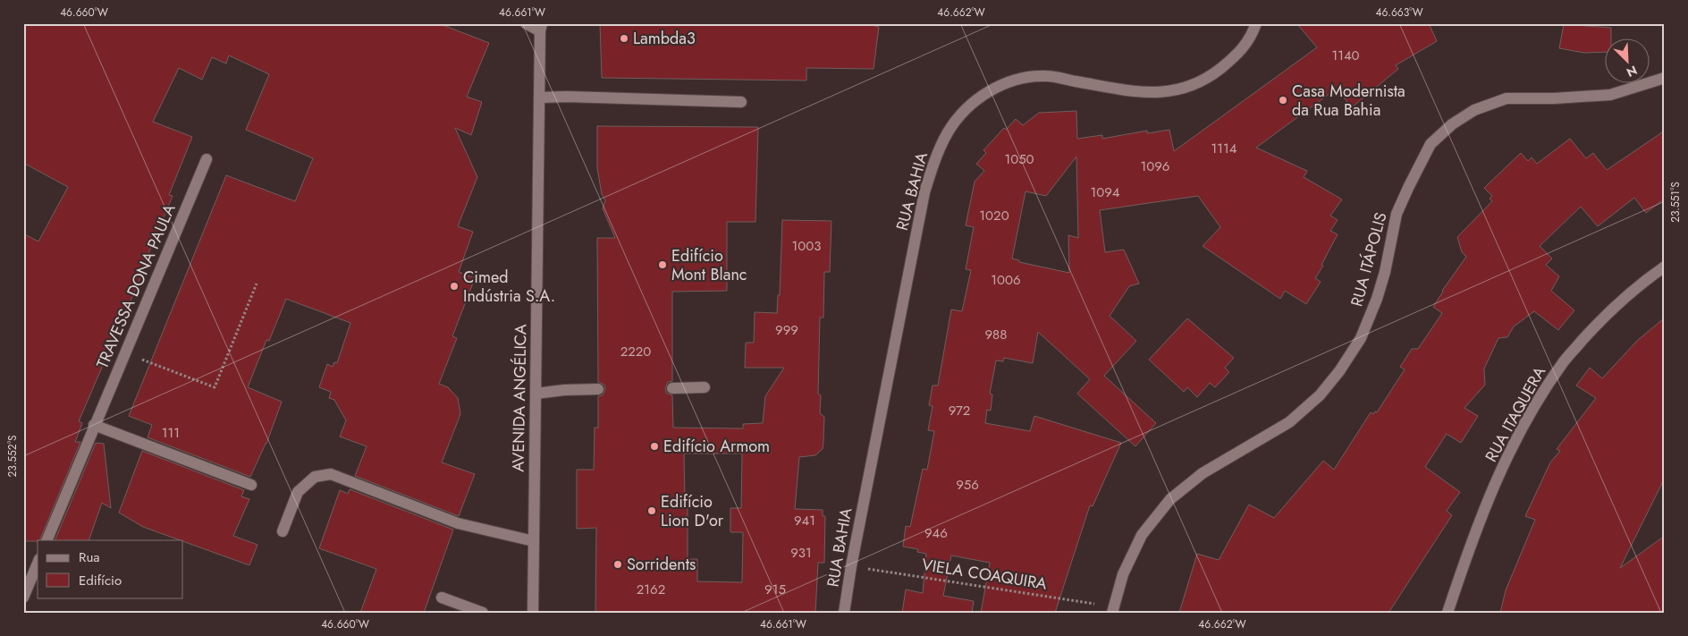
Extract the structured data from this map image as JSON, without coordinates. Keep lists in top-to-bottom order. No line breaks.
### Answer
{"streets":{"street":["RUA BAHIA","RUA ITÁPOLIS","TRAVESSA DONA PAULA","AVENIDA ANGÉLICA","RUA ITAQUERA"],"path":["VIELA COAQUIRA"]},"crossings":[["RUA BAHIA","VIELA COAQUIRA"],["RUA ITÁPOLIS","VIELA COAQUIRA"]],"places":["Lambda3","Casa Modernista da Rua Bahia","Edifício Mont Blanc","Cimed Indústria S.A.","Edifício Armom","Edifício Lion D'or","Sorridents"],"house_numbers":["1140","1114","1050","1096","1094","1020","1003","1006","999","988","2220","972","111","956","941","946","931","2162","915"],"legend":["Rua","Edifício"],"north":"bottom right","coordinates":["46.660°W","46.661°W","46.662°W","46.663°W","23.551°S","23.552°S"]}
